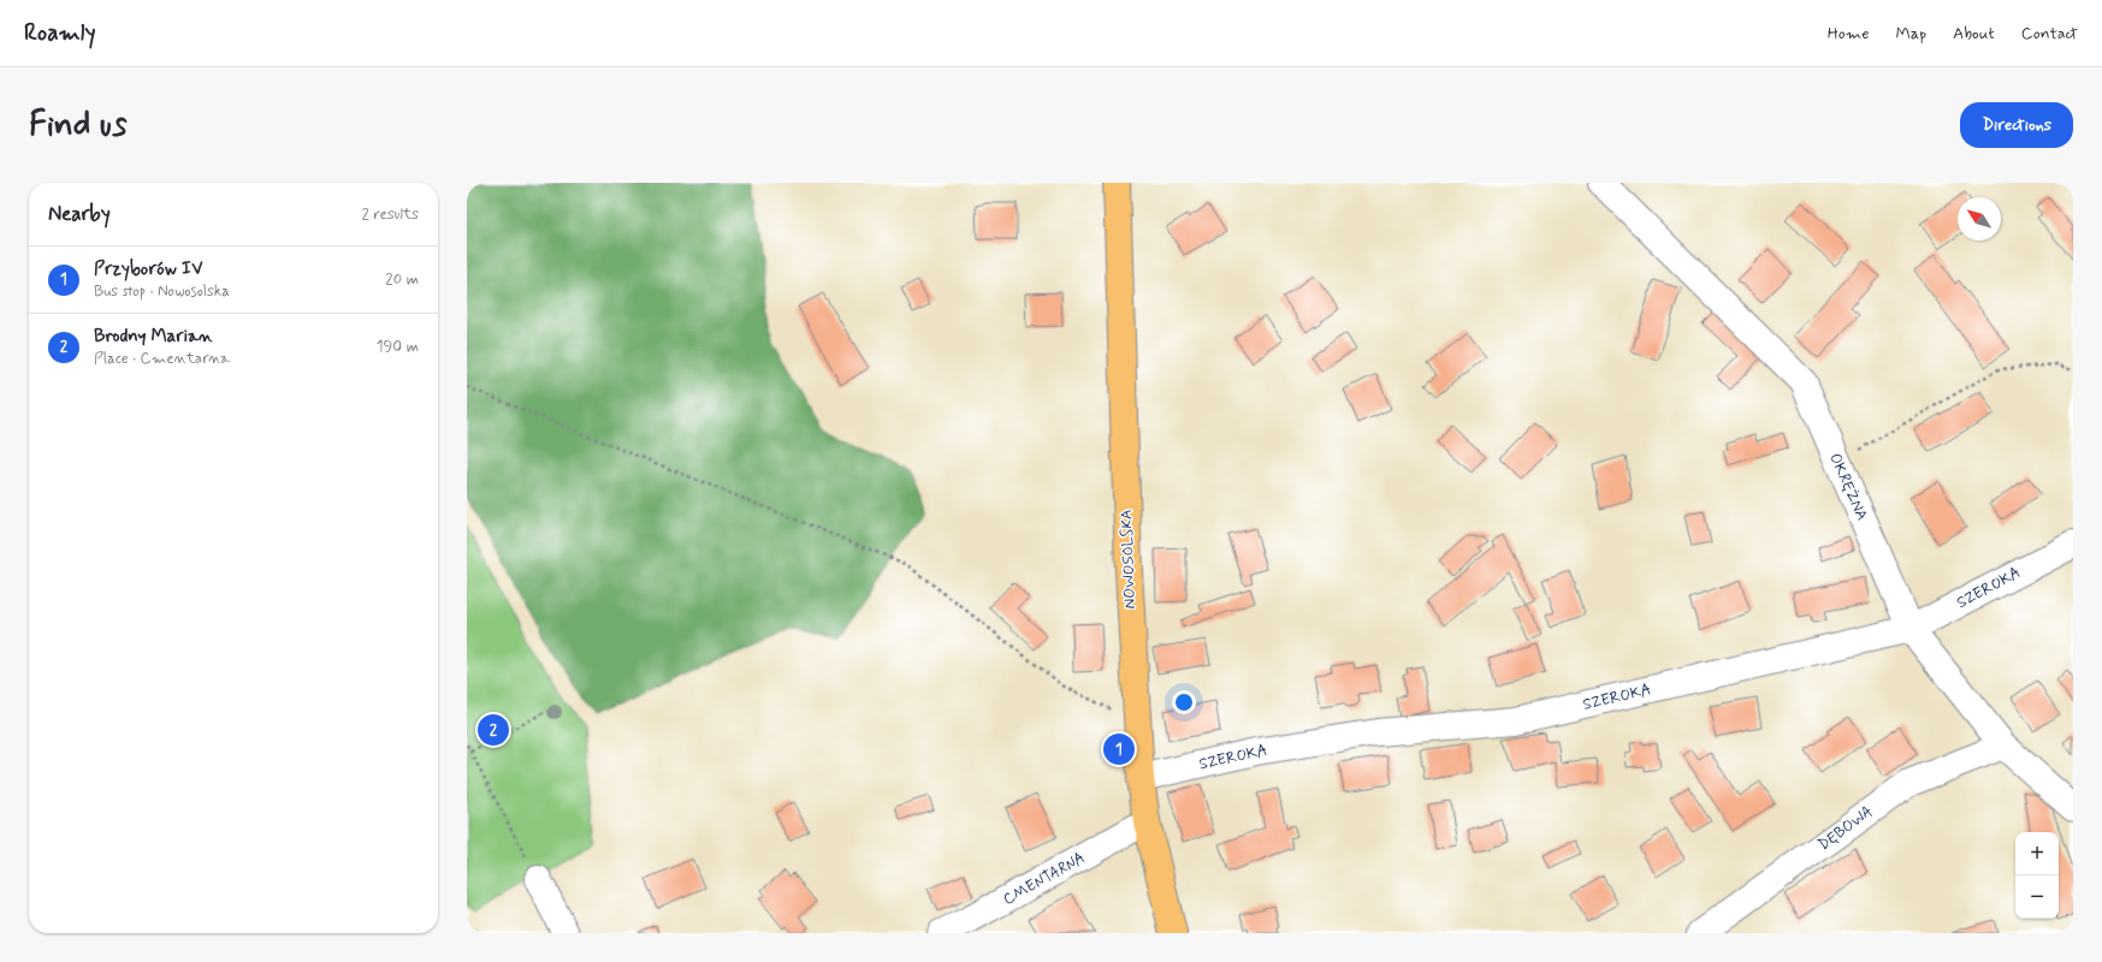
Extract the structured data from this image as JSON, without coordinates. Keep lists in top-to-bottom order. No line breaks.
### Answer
{"streets":{"main road":["NOWOSOLSKA"],"street":["OKRĘŻNA","SZEROKA","DĘBOWA","CMENTARNA"]},"crossings":[["OKRĘŻNA","SZEROKA"],["OKRĘŻNA","DĘBOWA"],["NOWOSOLSKA","SZEROKA"],["NOWOSOLSKA","CMENTARNA"]],"north":"top left","page":{"header":"Roamly","nav":["Home","Map","About","Contact"],"buttons":"Directions","title":"Find us","heading":["Nearby","2 results"],"list":[{"mark":"1","name":"Przyborów IV","note":"Bus stop · Nowosolska","value":"20 m"},{"mark":"2","name":"Brodny Marian","note":"Place · Cmentarna","value":"190 m"}],"pins":["2","1"],"map_buttons":["+","−"]}}
